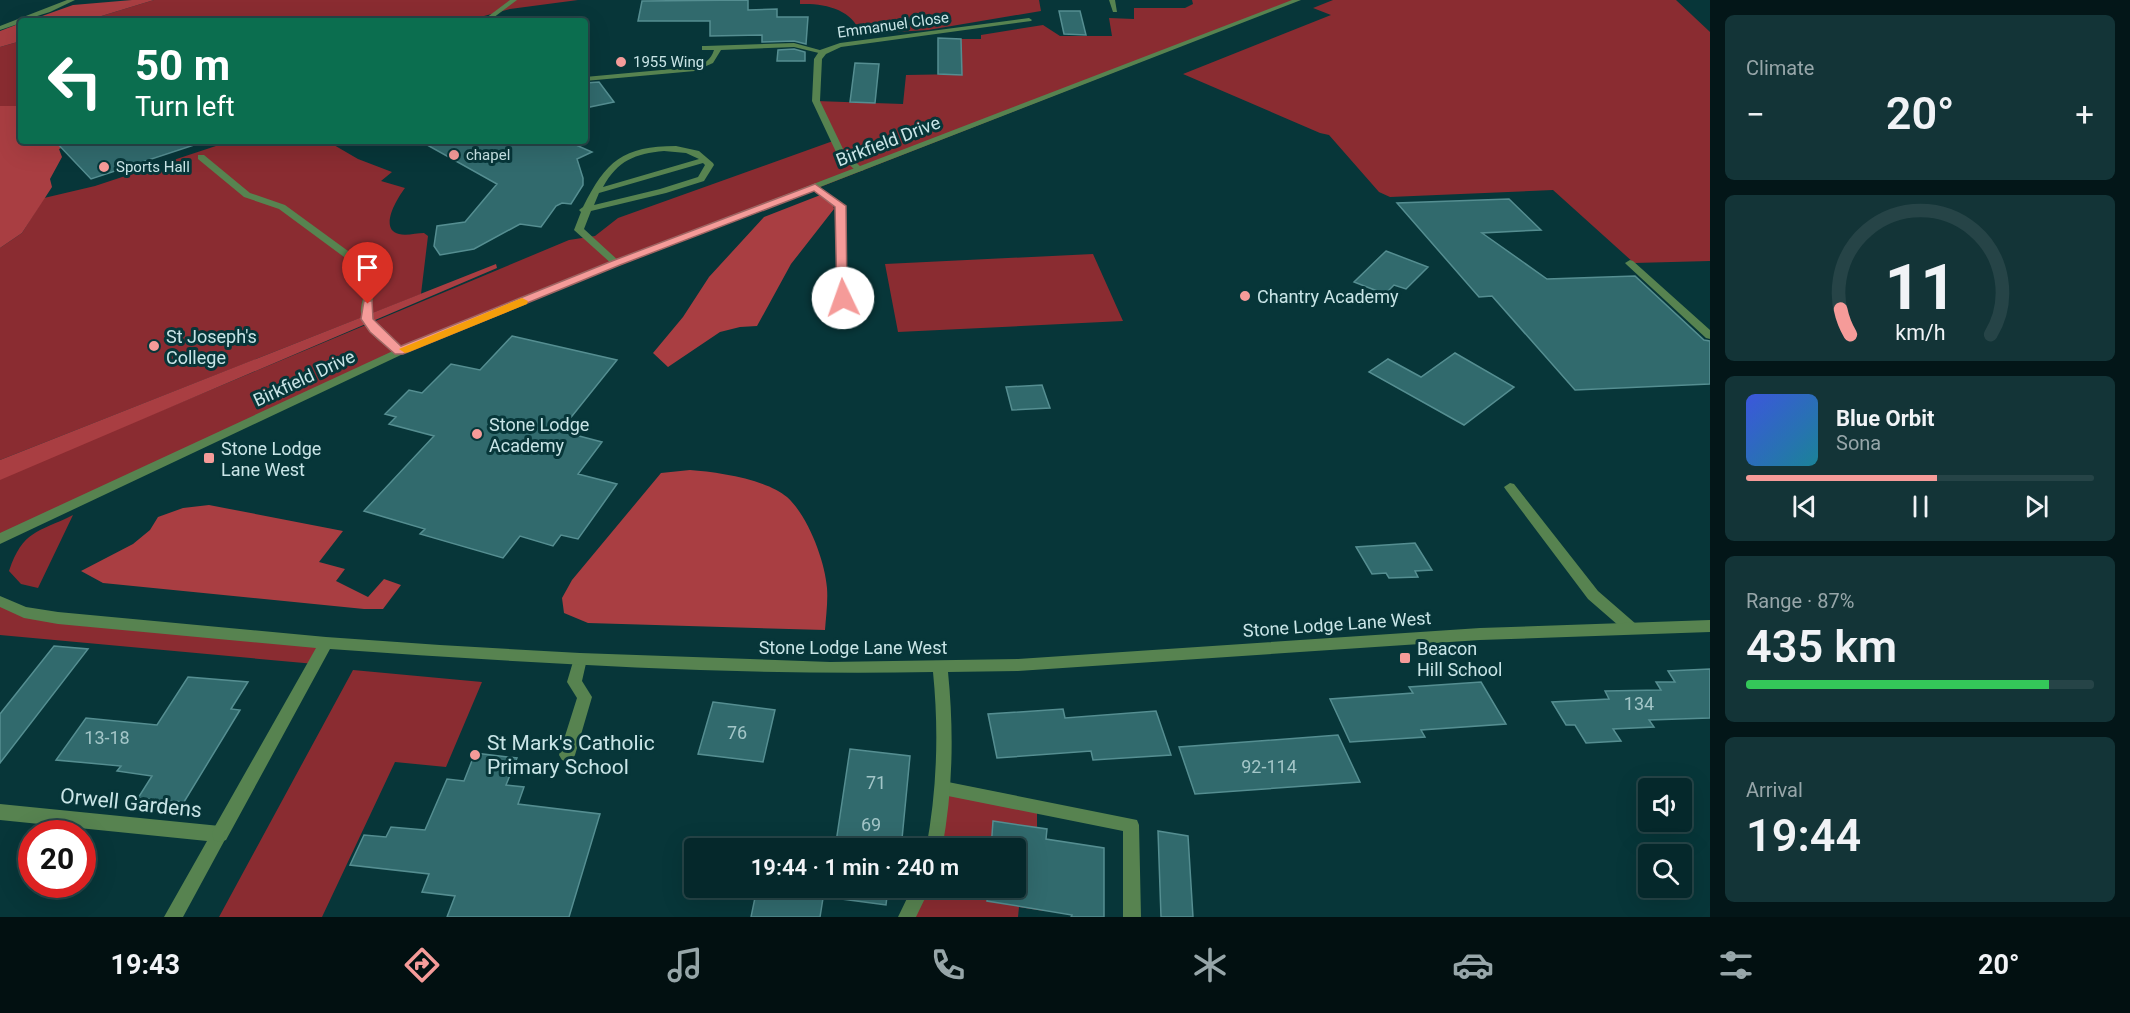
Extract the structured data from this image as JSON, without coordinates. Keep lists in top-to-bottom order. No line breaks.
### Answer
{"streets":{"street":["Emmanuel Close","Birkfield Drive","Stone Lodge Lane West","Orwell Gardens"]},"crossings":[["Emmanuel Close","Birkfield Drive"],["Stone Lodge Lane West","Orwell Gardens"]],"places":{"other":["1955 Wing","chapel","Sports Hall","Chantry Academy","St Joseph's College","Stone Lodge Academy","St Mark's Catholic Primary School"],"transit":["Stone Lodge Lane West","Beacon Hill School"]},"house_numbers":["134","76","13-18","92-114","71","69"],"page":{"tile":["Climate",["Range · 87%","435 km"],["Arrival","19:44"]],"turn":["50 m","Turn left"],"heat":["−","20°","+"],"song":["Blue Orbit","Sona"],"limit":"20","trip":"19:44 · 1 min · 240 m","tabs":["19:43","20°"],"gauge":["11","km/h"]}}
